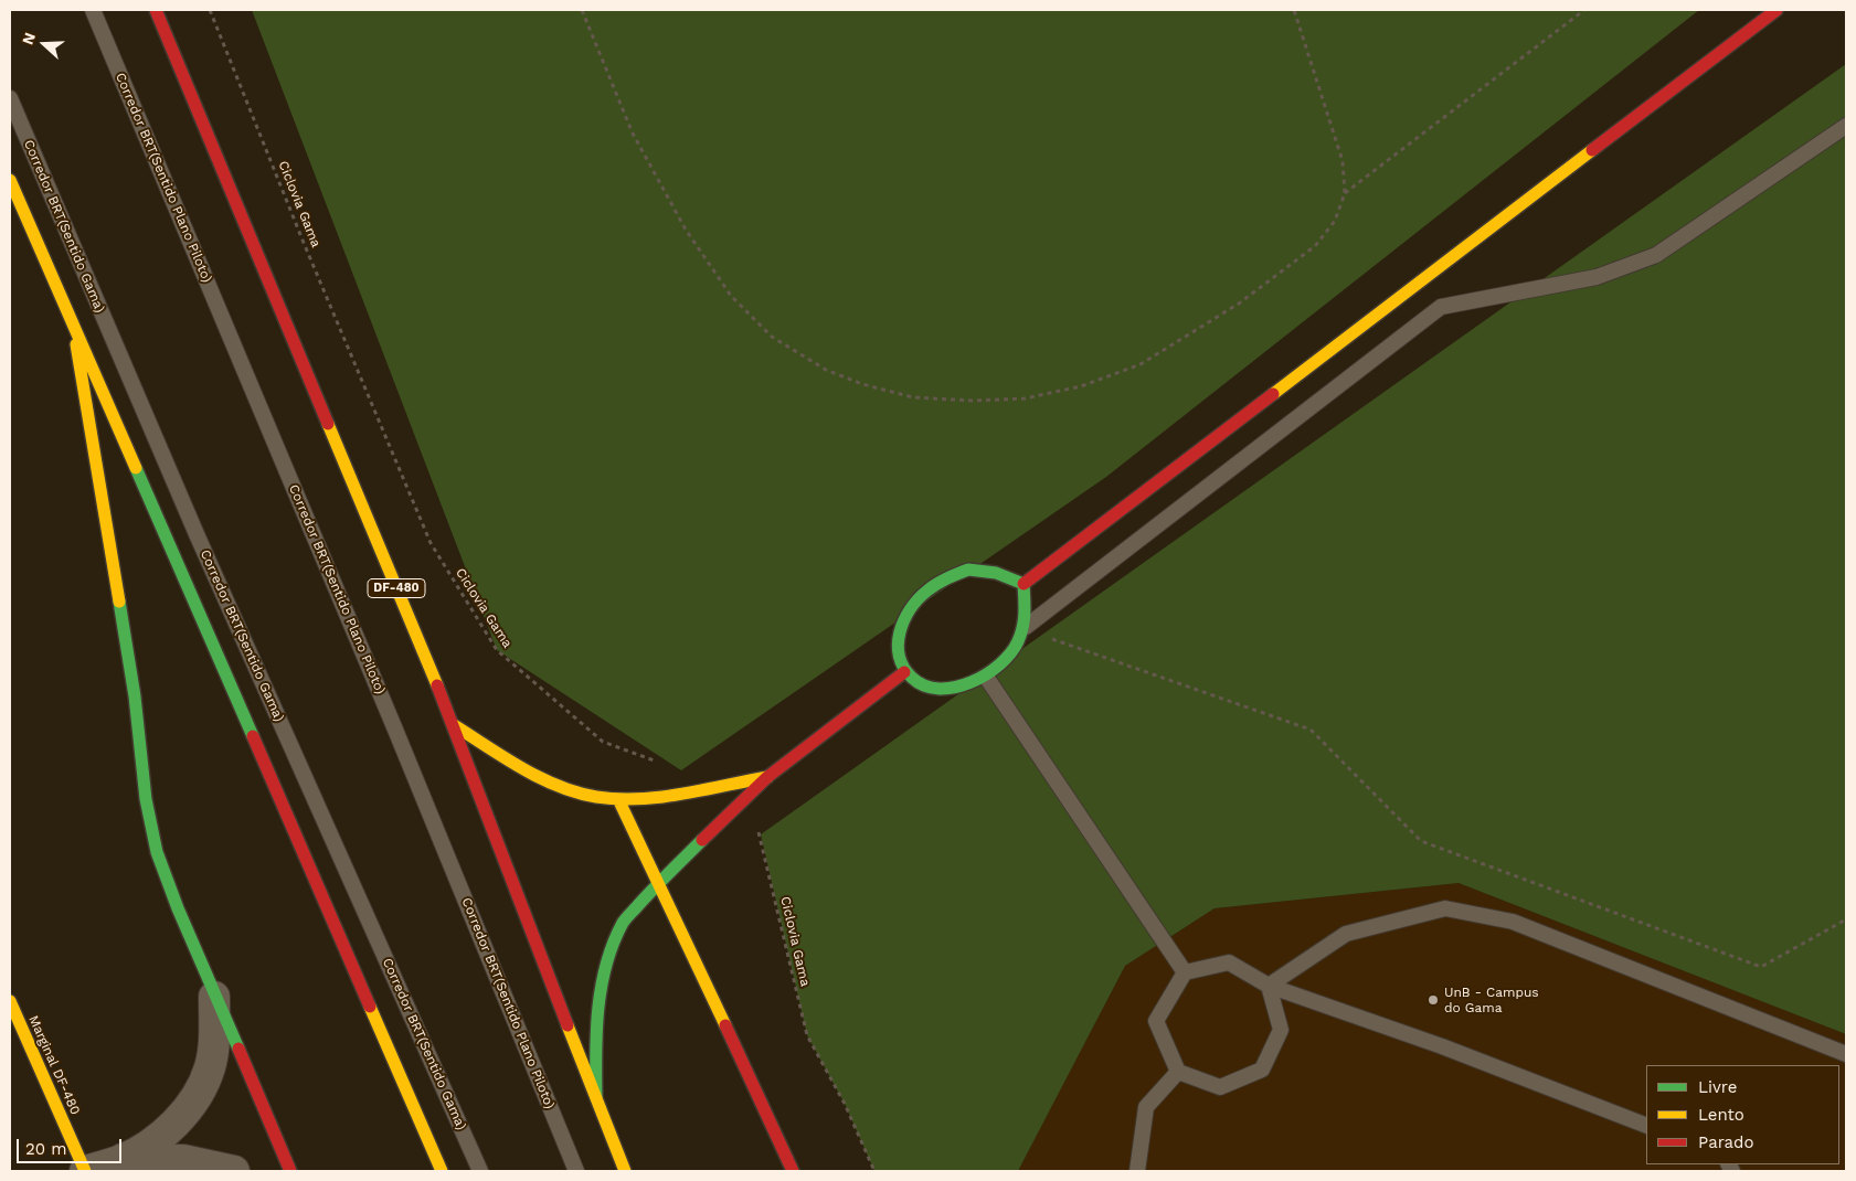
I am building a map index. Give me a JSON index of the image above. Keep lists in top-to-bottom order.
{
  "streets": {
    "street": ["DF-480", "Marginal DF-480"],
    "lane": ["Corredor BRT(Sentido Plano Piloto)", "Corredor BRT(Sentido Gama)"],
    "path": ["Ciclovia Gama"]
  },
  "places": ["UnB - Campus do Gama"],
  "legend": ["Livre", "Lento", "Parado"],
  "scale_bar": "20 m",
  "north": "left"
}
